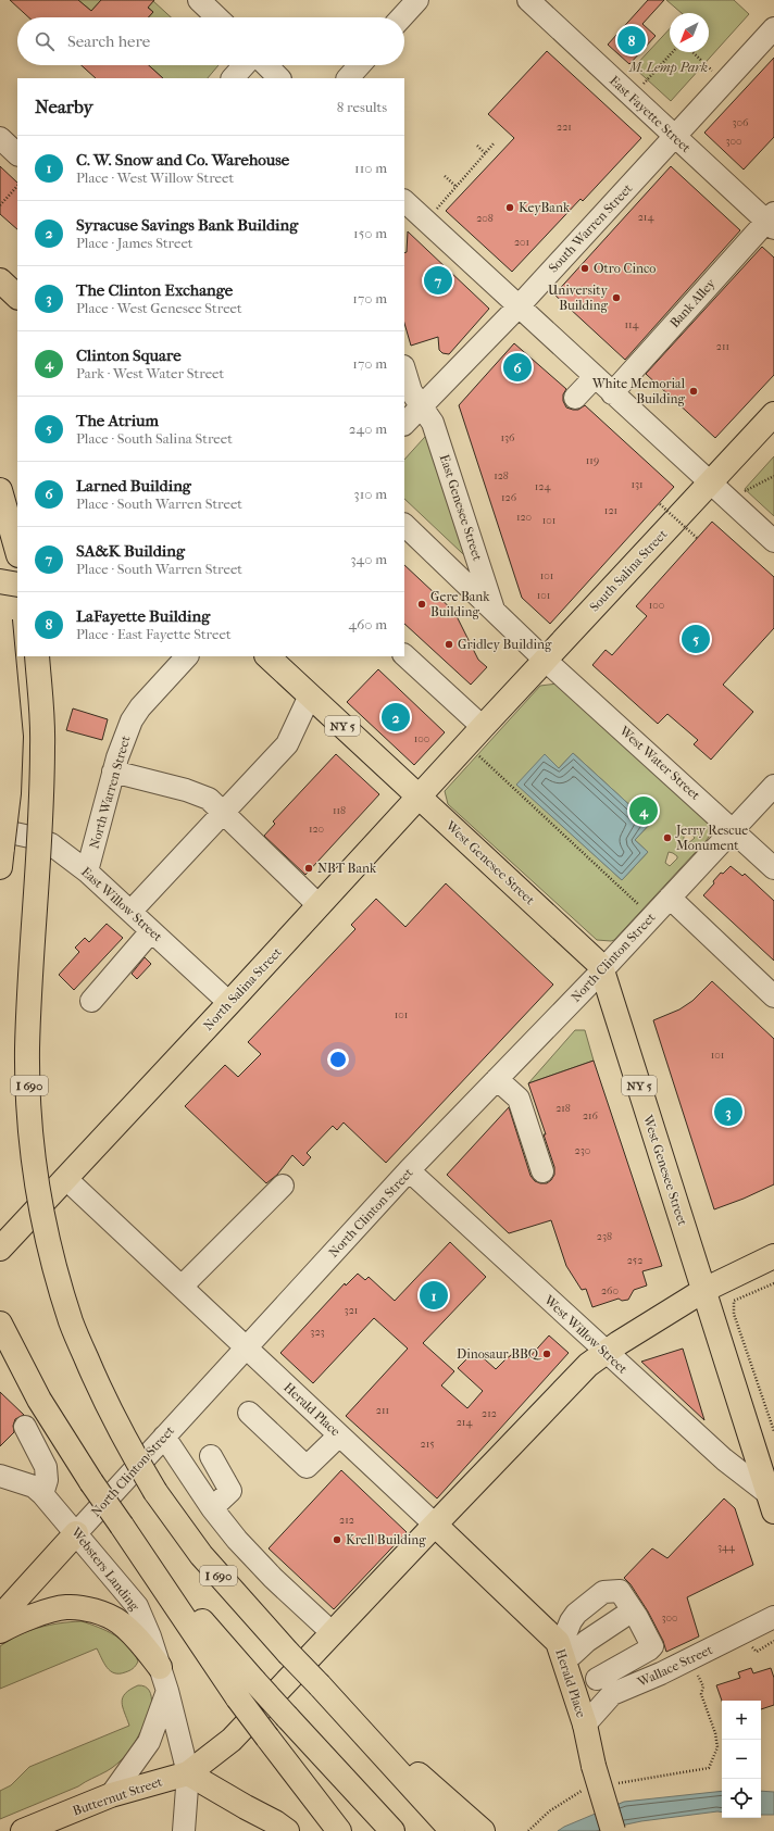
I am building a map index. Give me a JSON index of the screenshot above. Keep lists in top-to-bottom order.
{
  "streets": {
    "main road": [
      "South Salina Street",
      "NY 5",
      "West Genesee Street",
      "North Salina Street",
      "I 690",
      "Herald Place",
      "Butternut Street"
    ],
    "street": [
      "East Fayette Street",
      "South Warren Street",
      "Bank Alley",
      "East Genesee Street",
      "West Water Street",
      "North Warren Street",
      "East Willow Street",
      "North Clinton Street",
      "West Willow Street",
      "Websters Landing",
      "Wallace Street"
    ]
  },
  "crossings": [
    ["East Fayette Street", "South Warren Street"],
    ["East Fayette Street", "Bank Alley"],
    ["South Warren Street", "East Genesee Street"],
    ["East Genesee Street", "West Water Street"],
    ["South Salina Street", "West Water Street"],
    ["South Salina Street", "North Salina Street"],
    ["NY 5", "West Genesee Street"],
    ["NY 5", "North Salina Street"],
    ["West Water Street", "North Clinton Street"],
    ["North Warren Street", "East Willow Street"],
    ["West Genesee Street", "North Clinton Street"],
    ["West Genesee Street", "North Salina Street"],
    ["West Genesee Street", "West Willow Street"],
    ["East Willow Street", "North Salina Street"],
    ["North Clinton Street", "West Willow Street"],
    ["North Clinton Street", "Herald Place"],
    ["North Clinton Street", "Websters Landing"],
    ["North Salina Street", "Herald Place"],
    ["Herald Place", "Wallace Street"],
    ["Websters Landing", "Butternut Street"]
  ],
  "parks": ["M. Lemp Park"],
  "places": [
    "KeyBank",
    "Otro Cinco",
    "University Building",
    "White Memorial Building",
    "Gere Bank Building",
    "Gridley Building",
    "Jerry Rescue Monument",
    "NBT Bank",
    "Dinosaur BBQ",
    "Krell Building"
  ],
  "house_numbers": [
    "306",
    "221",
    "300",
    "214",
    "208",
    "201",
    "114",
    "211",
    "136",
    "119",
    "128",
    "131",
    "124",
    "126",
    "121",
    "120",
    "101",
    "101",
    "101",
    "100",
    "100",
    "118",
    "120",
    "101",
    "101",
    "218",
    "216",
    "230",
    "238",
    "252",
    "260",
    "321",
    "323",
    "211",
    "212",
    "214",
    "215",
    "212",
    "344",
    "300"
  ],
  "north": "bottom left",
  "page": {
    "search": "Search here",
    "pins": [
      "8",
      "7",
      "6",
      "5",
      "2",
      "4",
      "3",
      "1"
    ],
    "heading": ["Nearby", "8 results"],
    "list": [
      {
        "mark": "1",
        "name": "C. W. Snow and Co. Warehouse",
        "note": "Place · West Willow Street",
        "value": "110 m"
      },
      {
        "mark": "2",
        "name": "Syracuse Savings Bank Building",
        "note": "Place · James Street",
        "value": "150 m"
      },
      {
        "mark": "3",
        "name": "The Clinton Exchange",
        "note": "Place · West Genesee Street",
        "value": "170 m"
      },
      {
        "mark": "4",
        "name": "Clinton Square",
        "note": "Park · West Water Street",
        "value": "170 m"
      },
      {
        "mark": "5",
        "name": "The Atrium",
        "note": "Place · South Salina Street",
        "value": "240 m"
      },
      {
        "mark": "6",
        "name": "Larned Building",
        "note": "Place · South Warren Street",
        "value": "310 m"
      },
      {
        "mark": "7",
        "name": "SA&K Building",
        "note": "Place · South Warren Street",
        "value": "340 m"
      },
      {
        "mark": "8",
        "name": "LaFayette Building",
        "note": "Place · East Fayette Street",
        "value": "460 m"
      }
    ],
    "map_buttons": ["+", "−"]
  }
}
